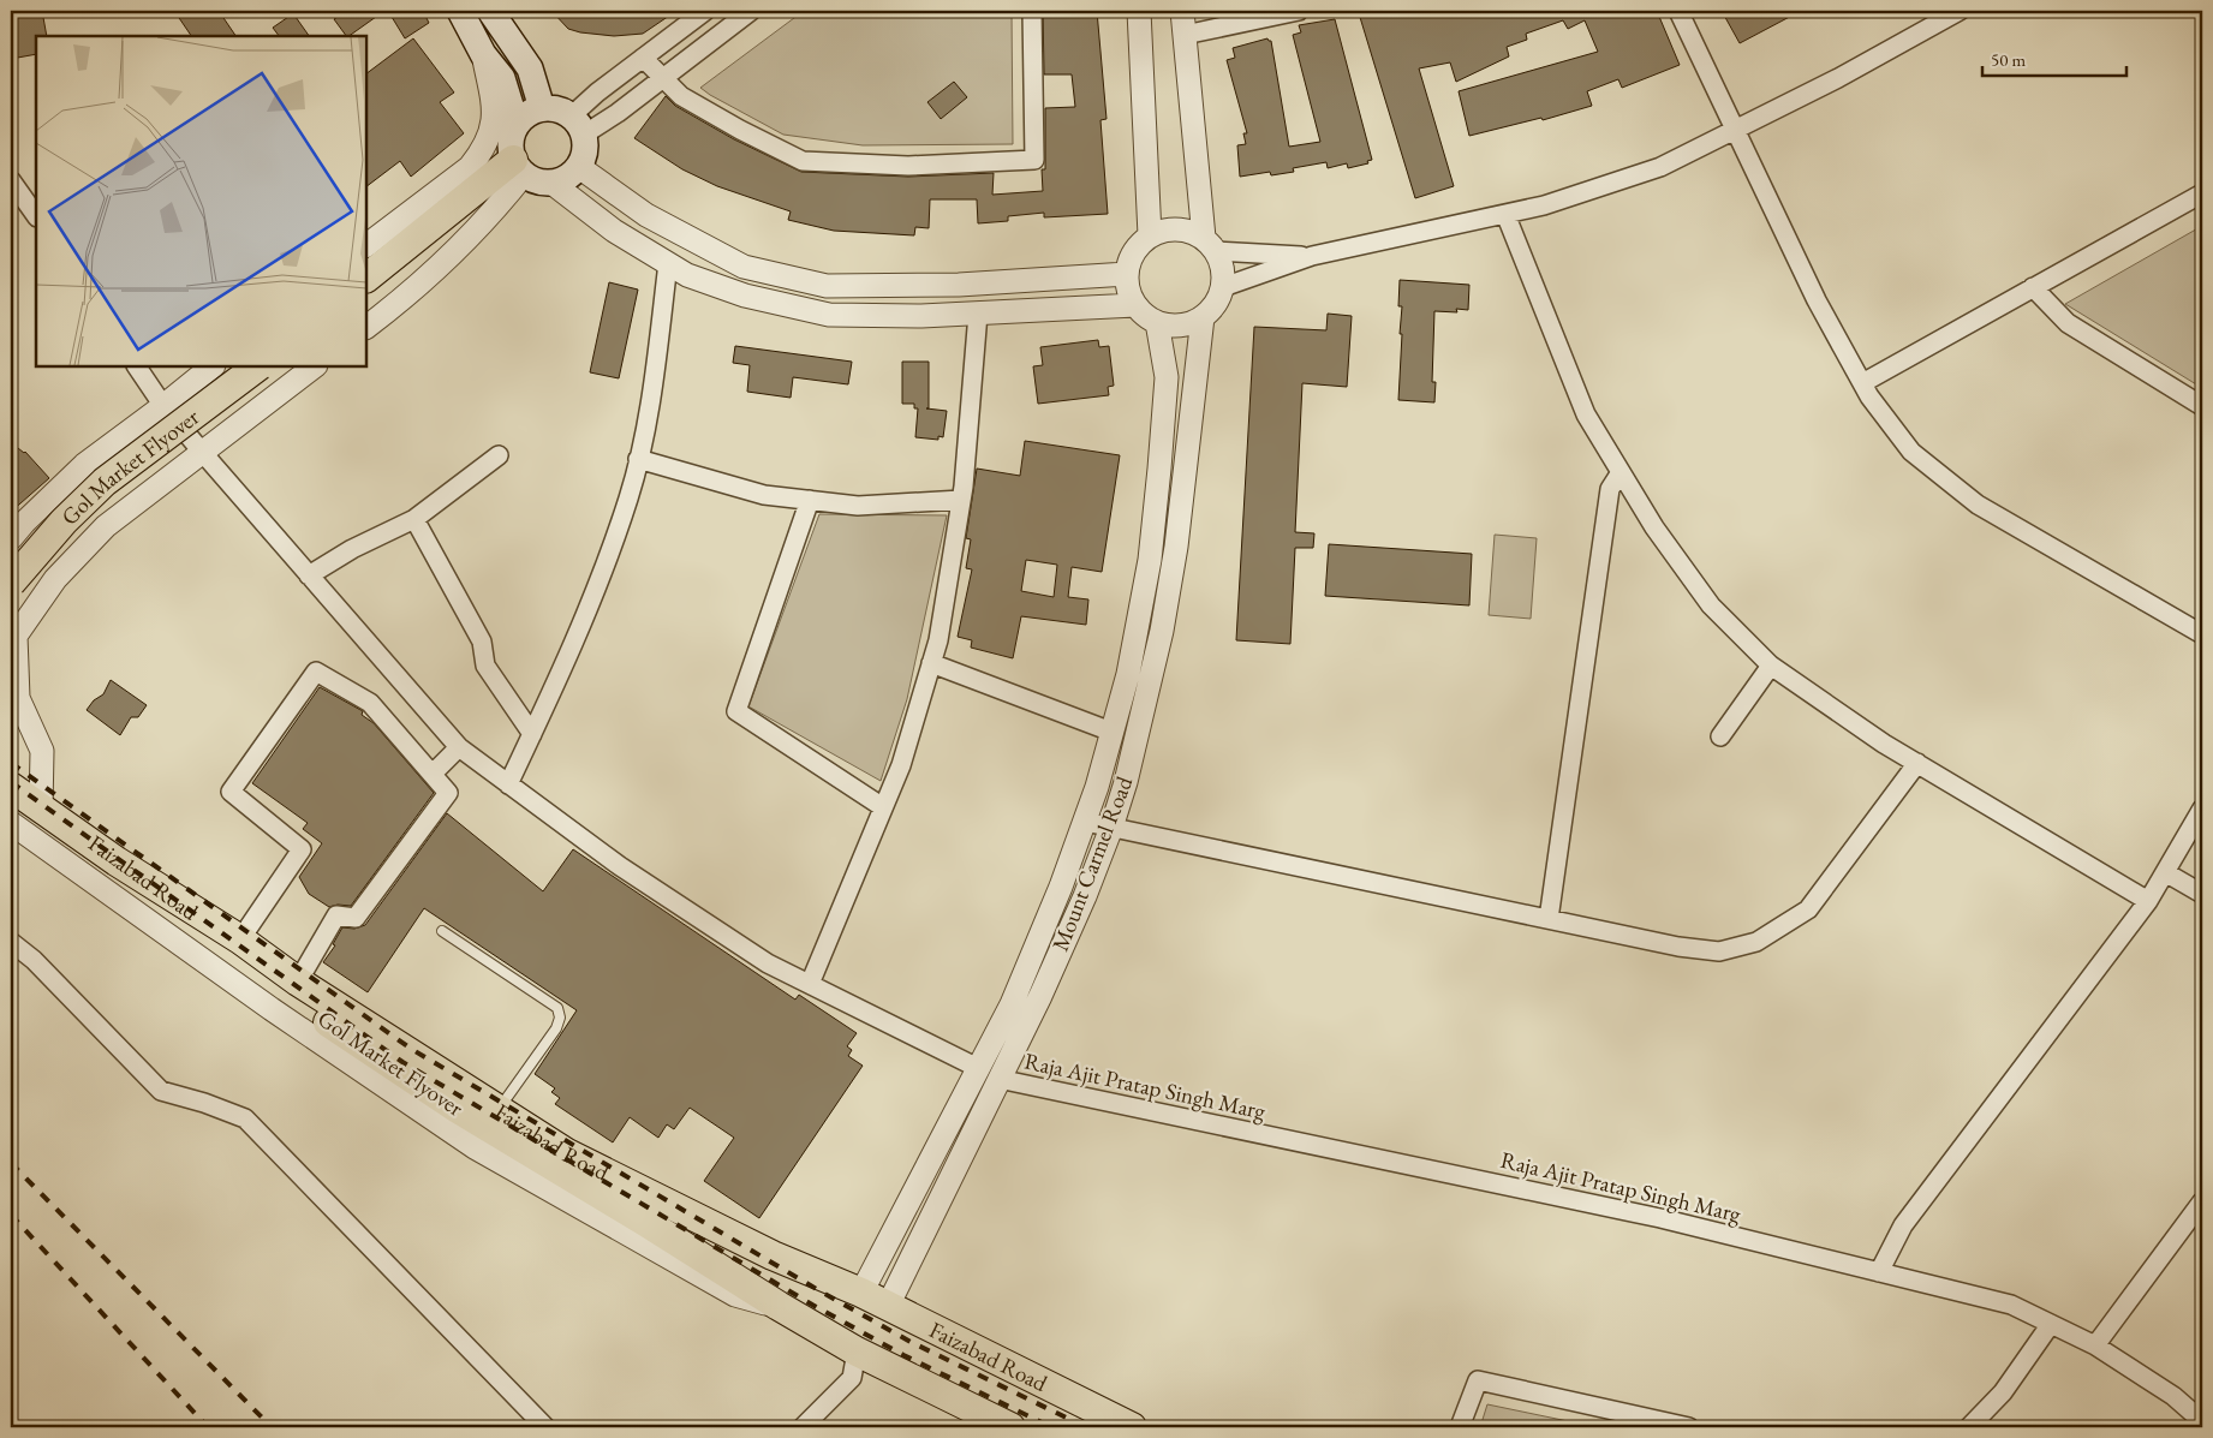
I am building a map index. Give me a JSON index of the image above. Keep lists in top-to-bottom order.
{
  "streets": {
    "main road": ["Gol Market Flyover", "Faizabad Road"],
    "street": ["Mount Carmel Road", "Raja Ajit Pratap Singh Marg"]
  },
  "crossings": [
    ["Gol Market Flyover", "Faizabad Road"],
    ["Mount Carmel Road", "Faizabad Road"],
    ["Mount Carmel Road", "Raja Ajit Pratap Singh Marg"]
  ],
  "scale_bar": "50 m"
}
